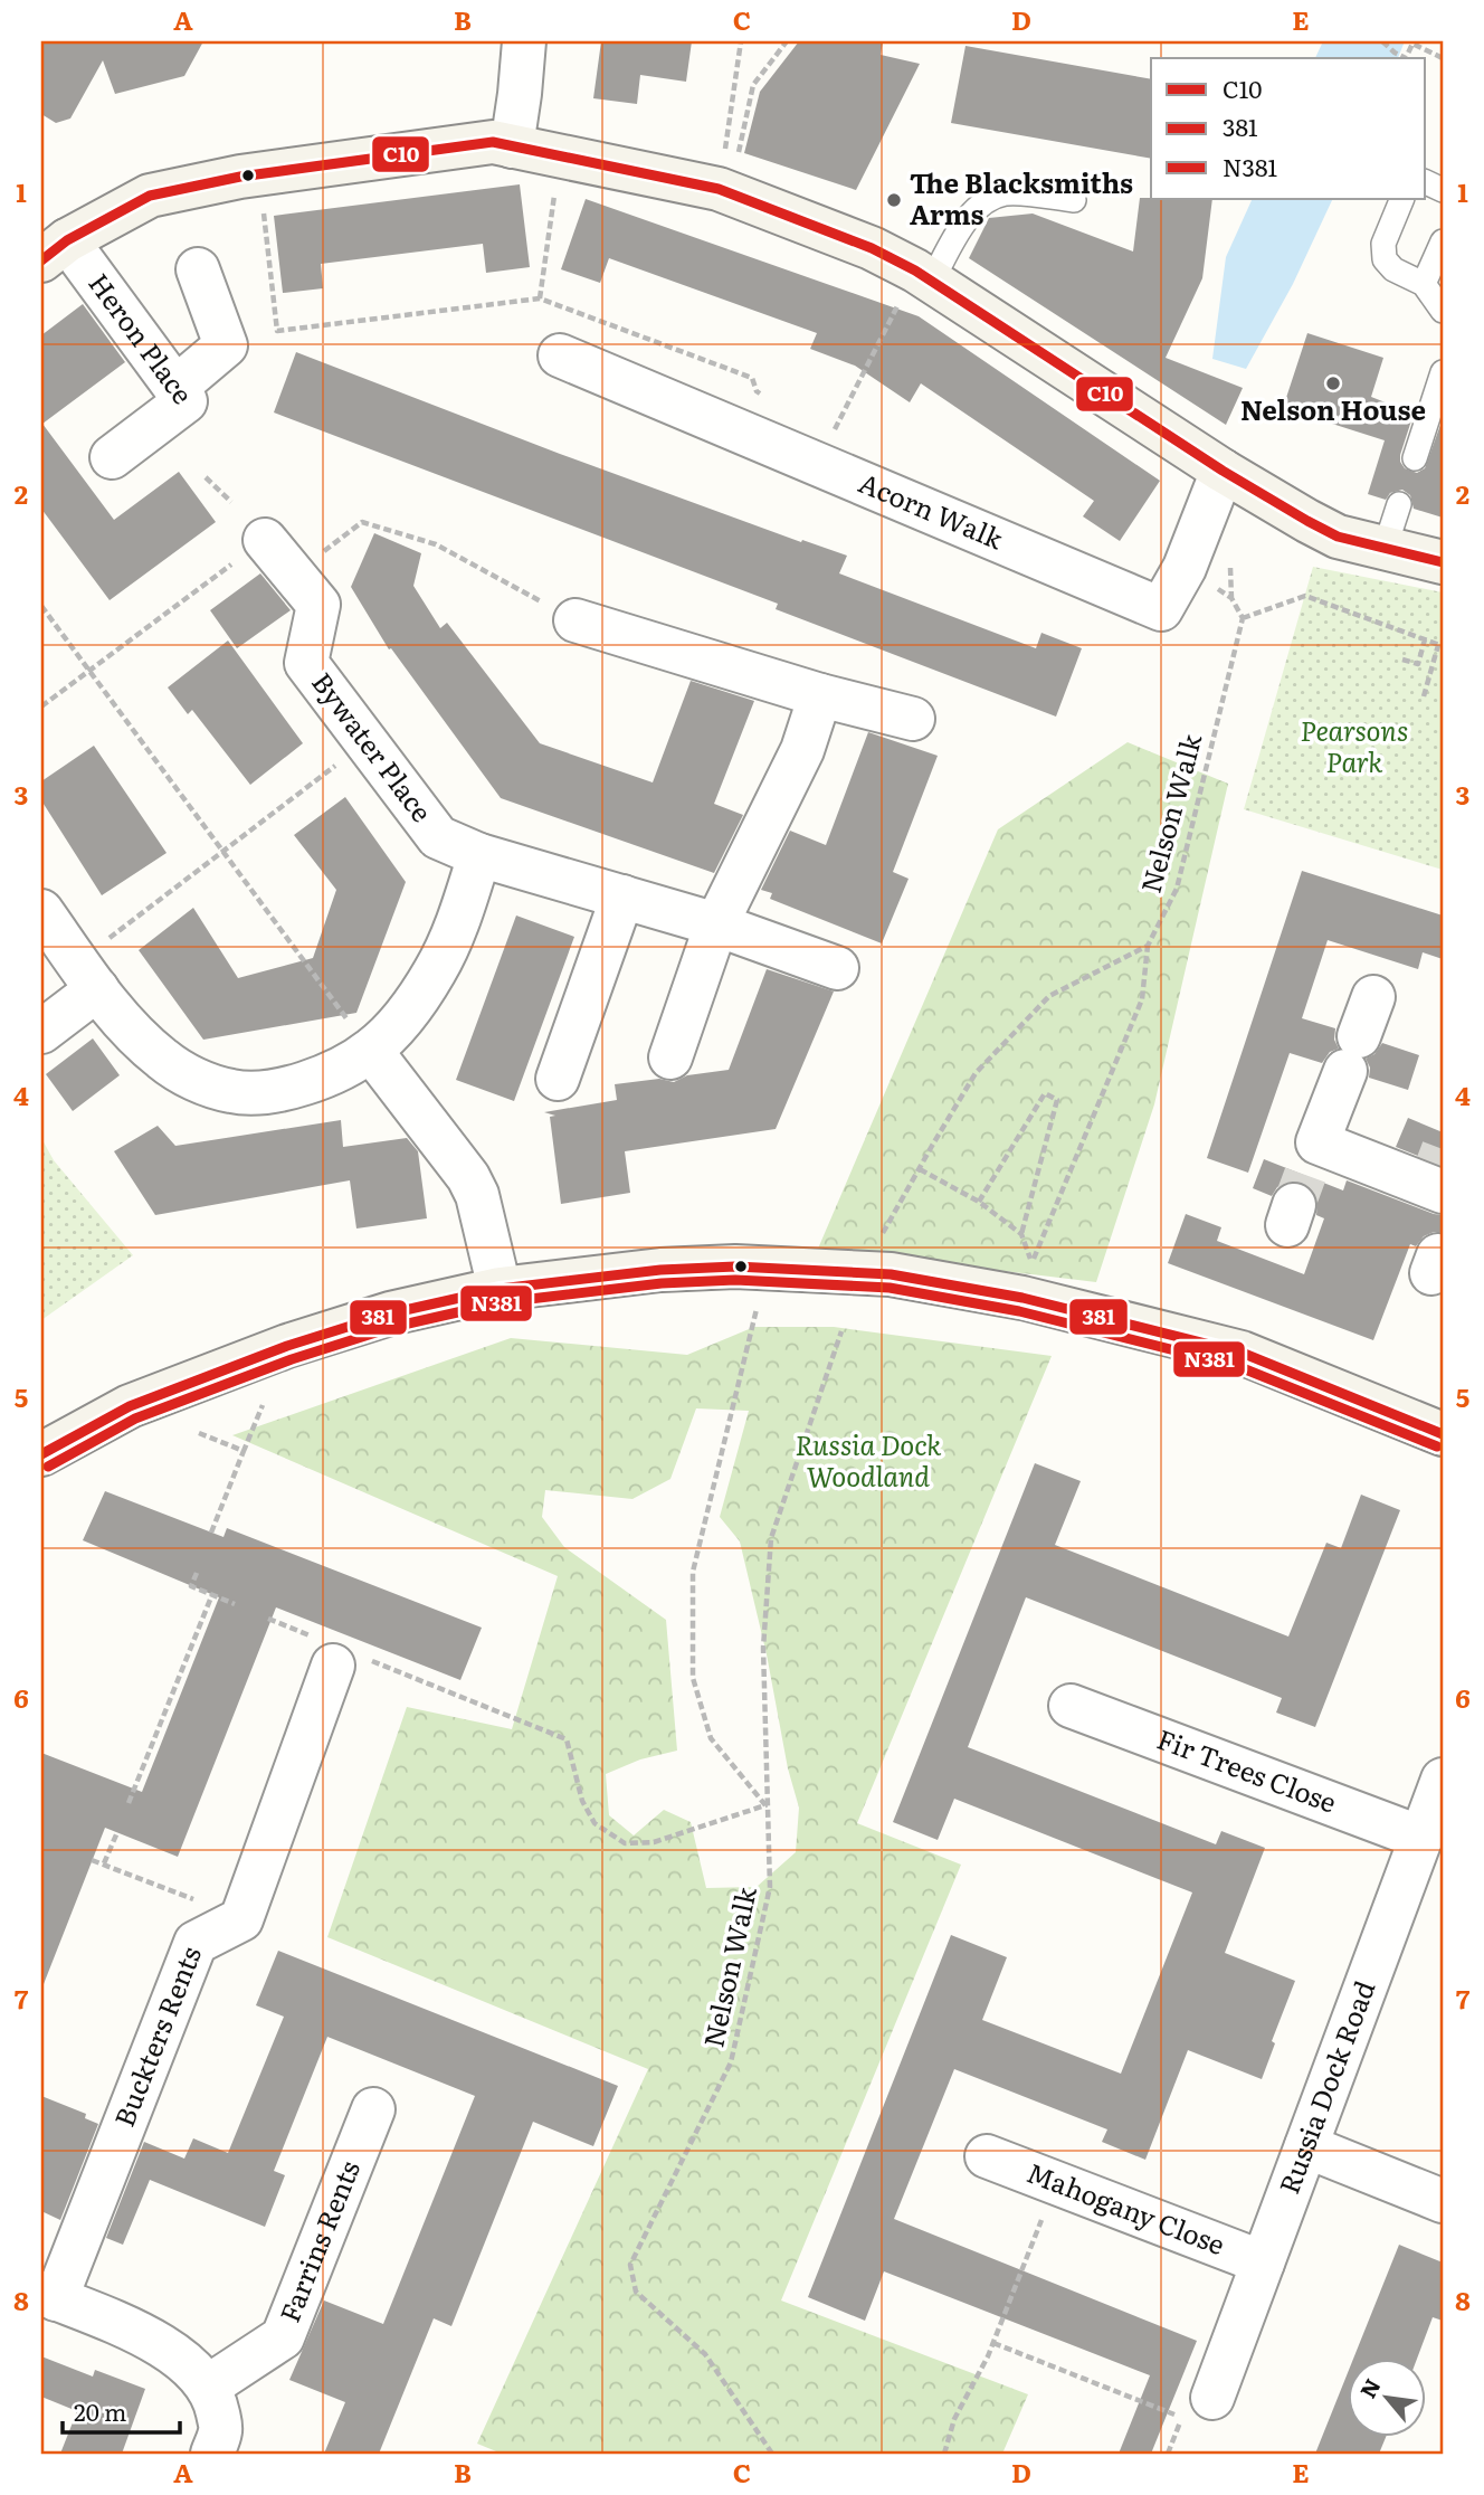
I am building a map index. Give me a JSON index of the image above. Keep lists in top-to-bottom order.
{
  "streets": {
    "street": [
      "Heron Place",
      "Acorn Walk",
      "Bywater Place",
      "Fir Trees Close",
      "Buckters Rents",
      "Russia Dock Road",
      "Mahogany Close",
      "Farrins Rents"
    ],
    "path": ["Nelson Walk"]
  },
  "crossings": [
    ["Fir Trees Close", "Russia Dock Road"],
    ["Russia Dock Road", "Mahogany Close"]
  ],
  "parks": ["Pearsons Park", "Russia Dock Woodland"],
  "places": ["The Blacksmiths Arms", "Nelson House"],
  "lines": ["transit line C10", "transit line 381", "transit line N381"],
  "legend": ["C10", "381", "N381"],
  "scale_bar": "20 m",
  "north": "top left",
  "grid": {
    "columns": [
      "A",
      "B",
      "C",
      "D",
      "E"
    ],
    "rows": [
      "1",
      "2",
      "3",
      "4",
      "5",
      "6",
      "7",
      "8"
    ]
  }
}
